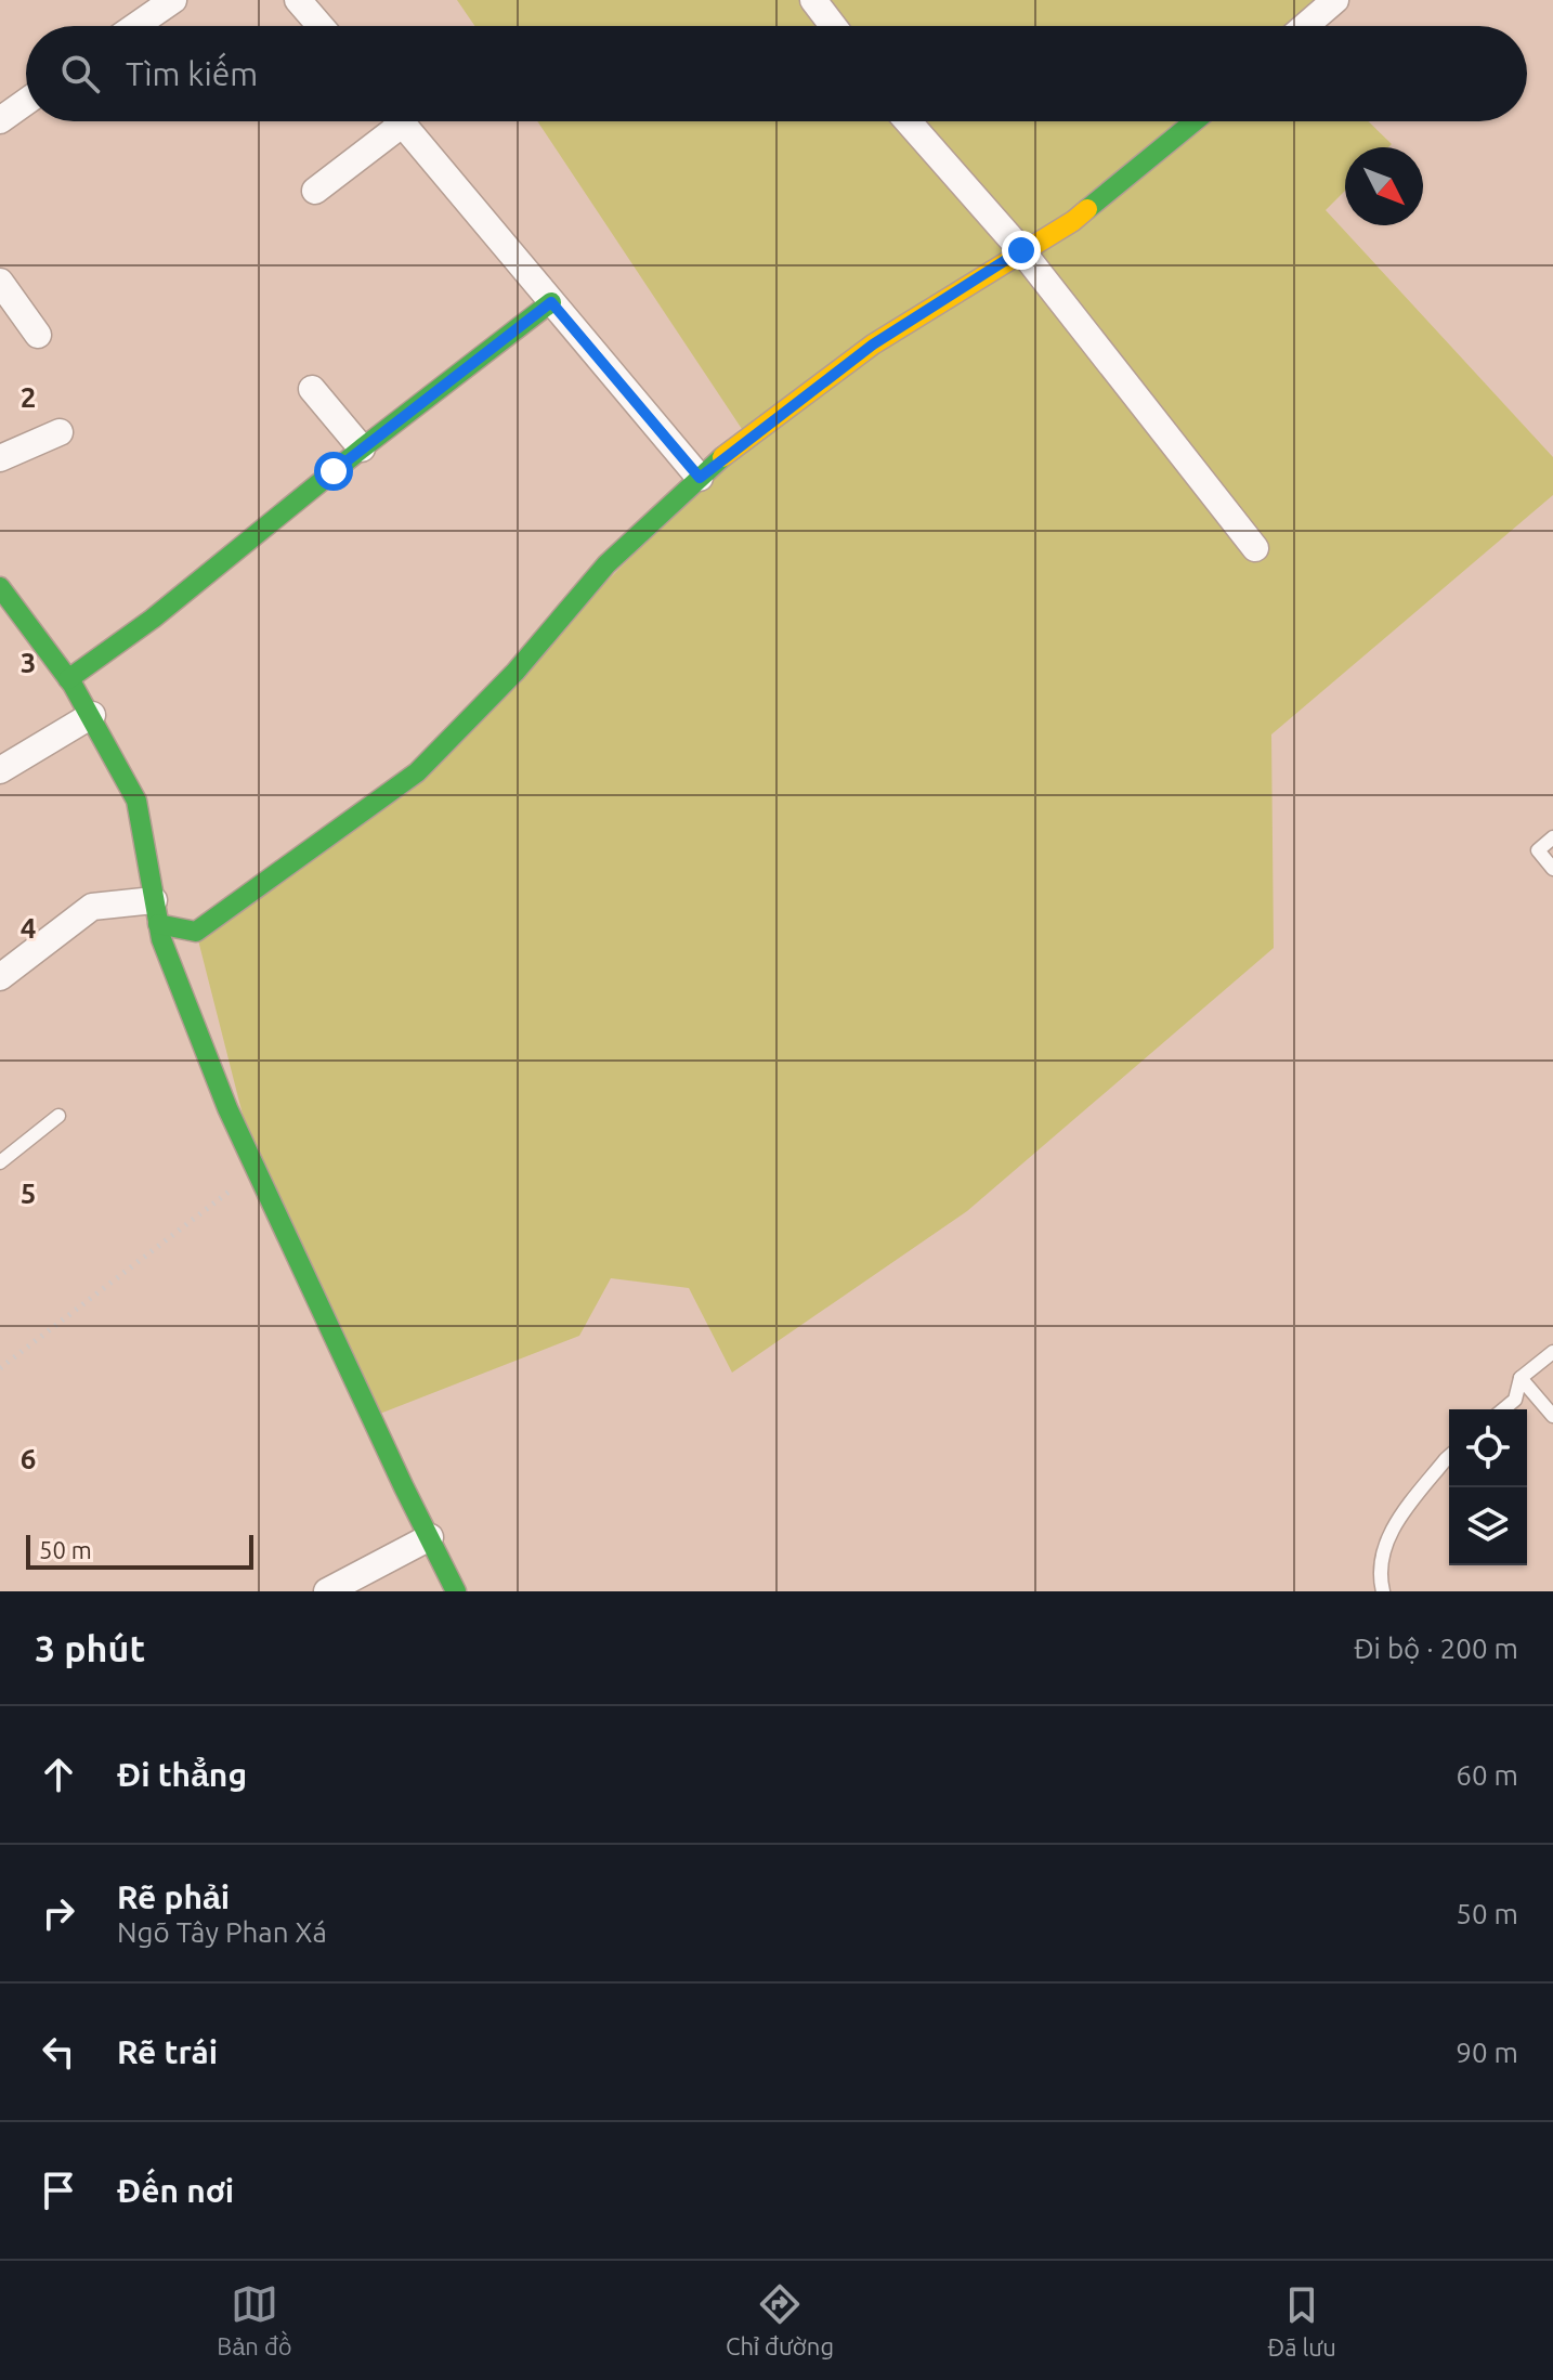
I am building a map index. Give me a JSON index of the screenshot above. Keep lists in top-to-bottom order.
{
  "scale_bar": "50 m",
  "north": "bottom right",
  "page": {
    "search": "Tìm kiếm",
    "scale": "50 m",
    "heading": ["3 phút", "Đi bộ · 200 m"],
    "list": [
      ["Đi thẳng", "60 m"],
      ["Rẽ phải", "Ngõ Tây Phan Xá", "50 m"],
      ["Rẽ trái", "90 m"],
      "Đến nơi"
    ],
    "nav": ["Bản đồ", "Chỉ đường", "Đã lưu"]
  },
  "grid": {
    "rows": [
      "2",
      "3",
      "4",
      "5",
      "6"
    ]
  }
}
